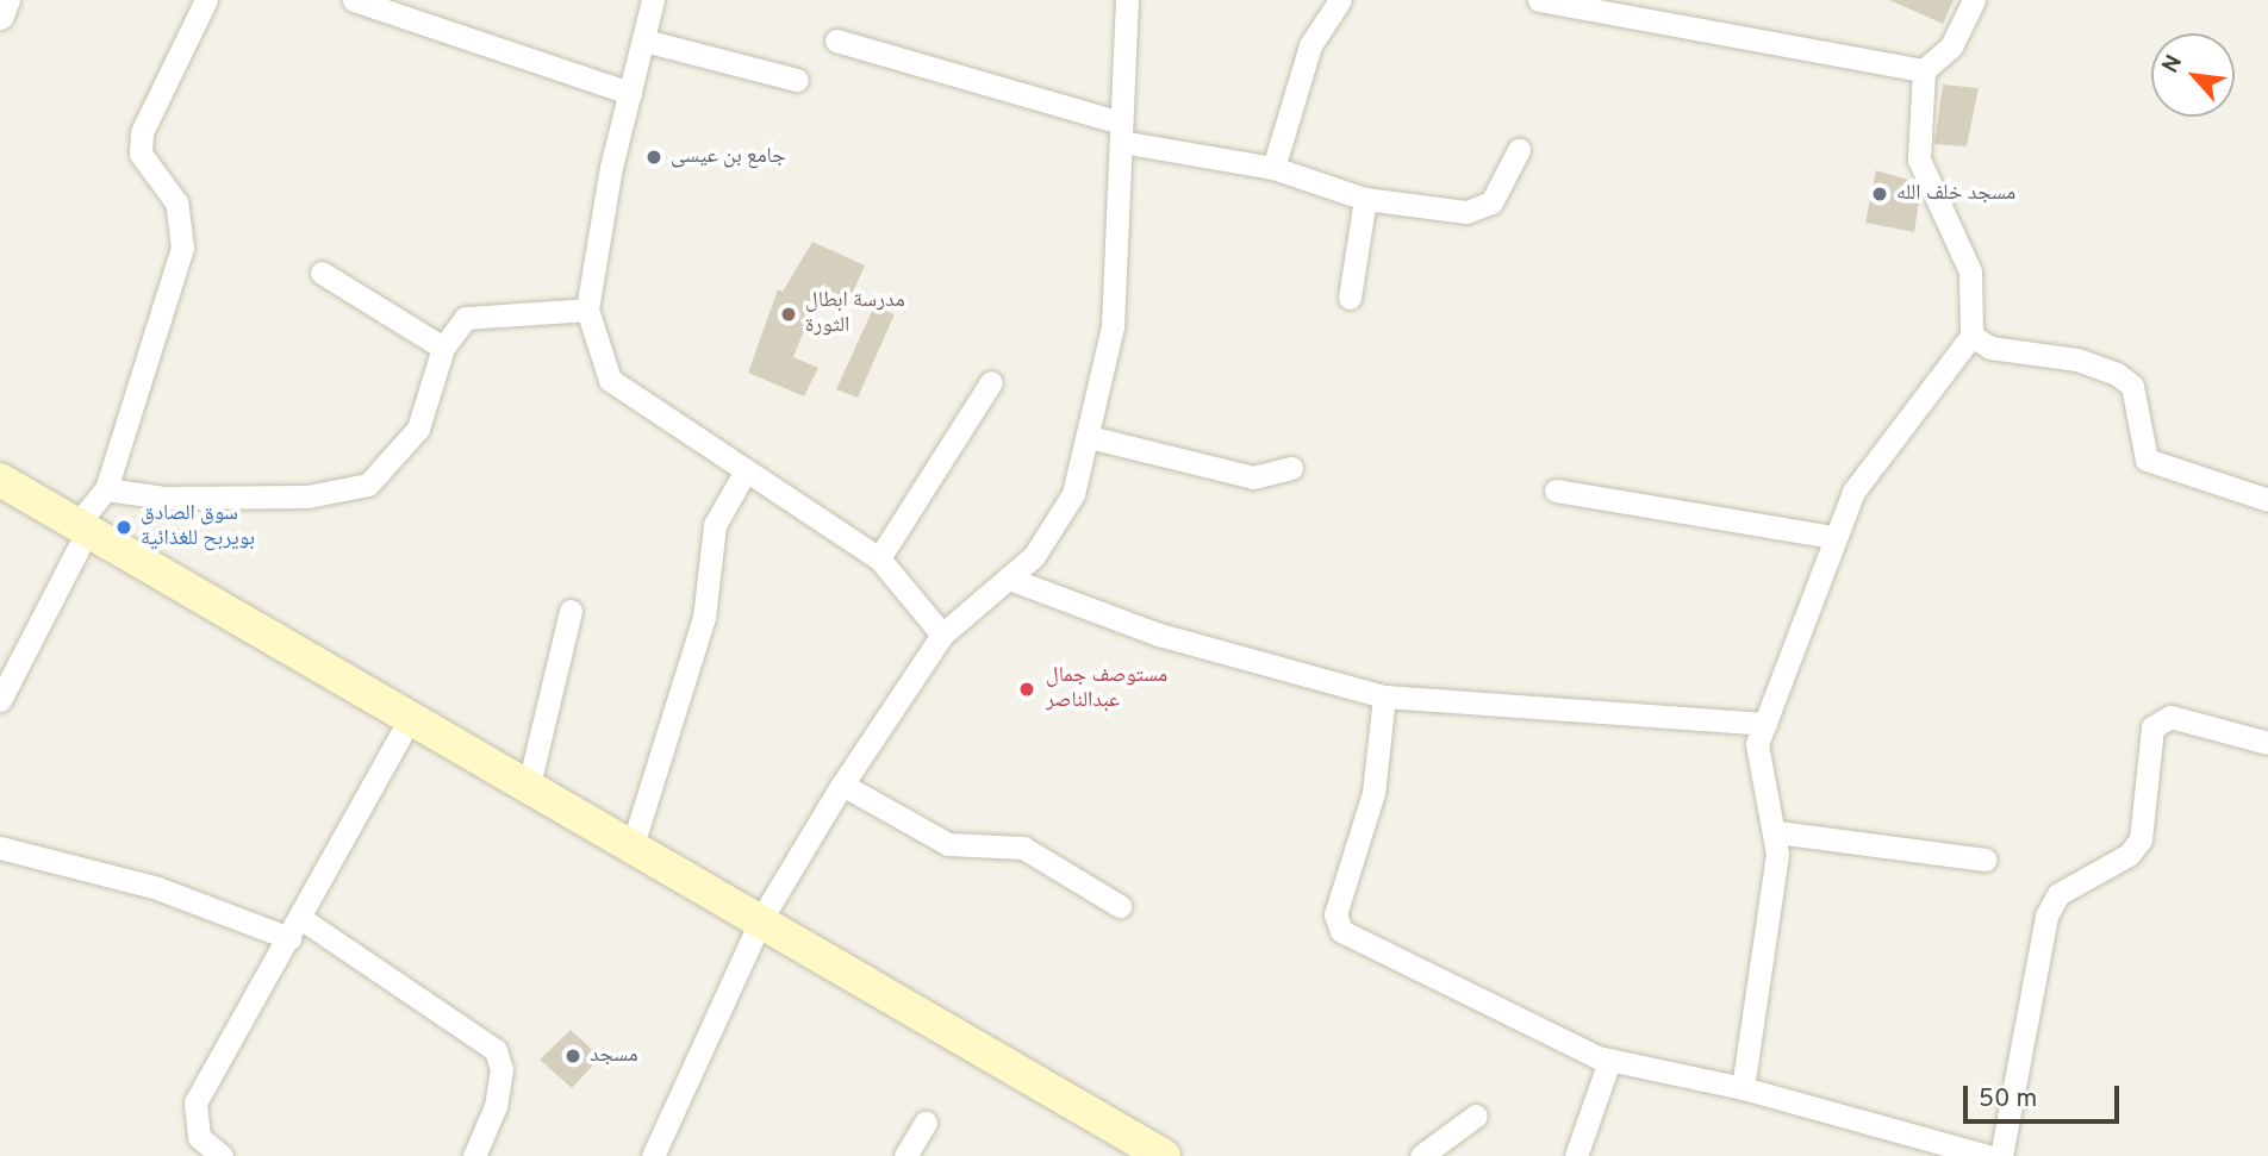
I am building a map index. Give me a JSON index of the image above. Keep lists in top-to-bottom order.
{
  "places": [
    "جامع بن عيسى",
    "مسجد خلف الله",
    "مدرسة ابطال الثورة",
    "سوق الصادق بويربح للغذائية",
    "مستوصف جمال عبدالناصر",
    "مسجد"
  ],
  "scale_bar": "50 m",
  "north": "top left"
}
